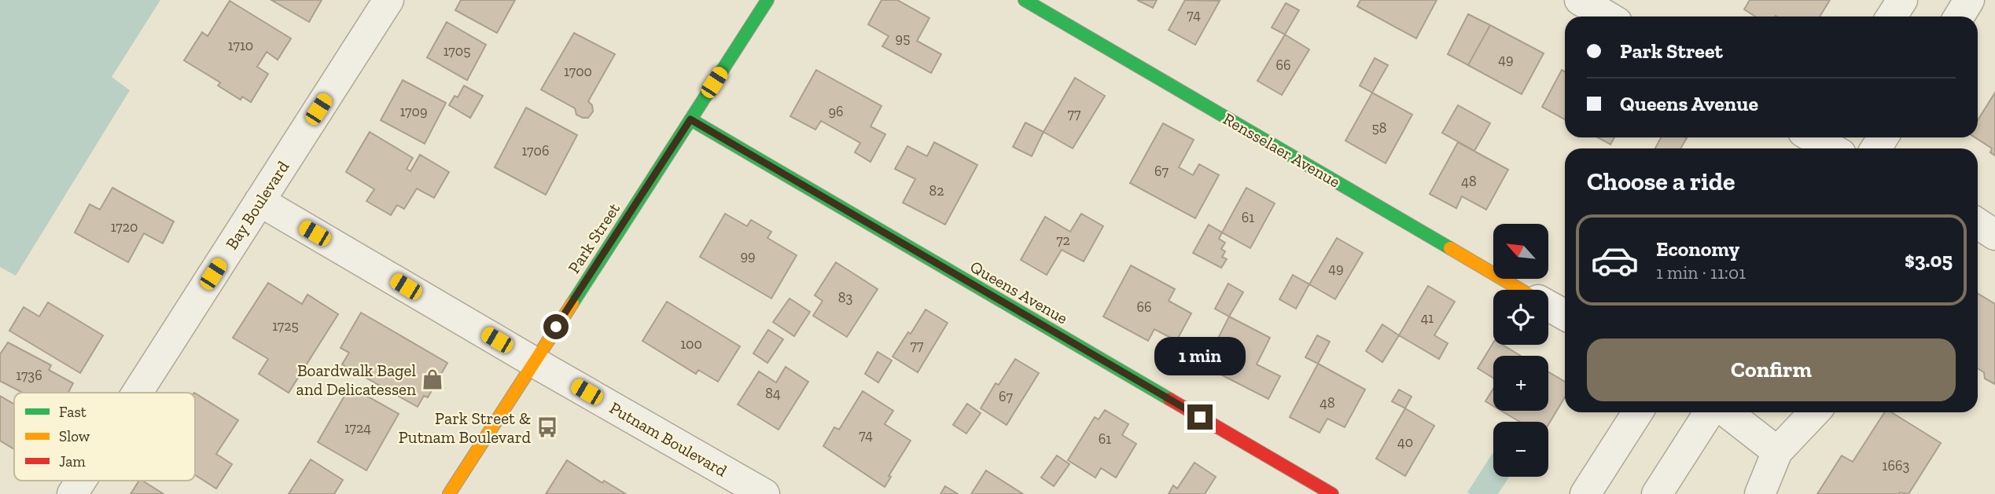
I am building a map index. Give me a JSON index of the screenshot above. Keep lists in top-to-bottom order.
{
  "streets": {
    "main road": ["Rensselaer Avenue", "Park Street", "Queens Avenue"],
    "street": ["Bay Boulevard", "Putnam Boulevard"]
  },
  "crossings": [
    ["Bay Boulevard", "Putnam Boulevard"],
    ["Park Street", "Queens Avenue"],
    ["Park Street", "Putnam Boulevard"]
  ],
  "places": {
    "shop": ["Boardwalk Bagel and Delicatessen"],
    "bus stop": ["Park Street & Putnam Boulevard"]
  },
  "house_numbers": [
    "74",
    "95",
    "1710",
    "1705",
    "49",
    "66",
    "1700",
    "1709",
    "96",
    "77",
    "58",
    "1706",
    "67",
    "48",
    "82",
    "61",
    "1720",
    "72",
    "99",
    "49",
    "83",
    "66",
    "41",
    "1725",
    "100",
    "77",
    "1736",
    "84",
    "67",
    "48",
    "1724",
    "74",
    "61",
    "40",
    "1663"
  ],
  "legend": ["Fast", "Slow", "Jam"],
  "north": "top left",
  "page": {
    "banner": ["Park Street", "Queens Avenue"],
    "heading": "Choose a ride",
    "list": [
      {
        "name": "Economy",
        "note": "1 min · 11:01",
        "value": "$3.05"
      }
    ],
    "map_buttons": ["+", "−"],
    "buttons": "Confirm",
    "bubble": "1 min"
  }
}
